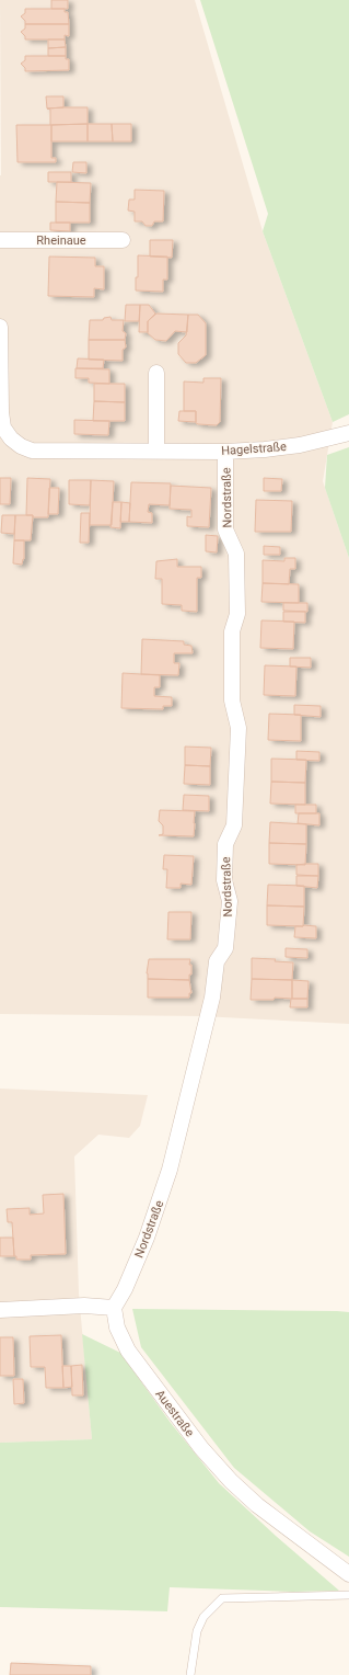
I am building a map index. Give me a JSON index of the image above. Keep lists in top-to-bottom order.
{
  "streets": {
    "street": [
      "Rheinaue",
      "Hagelstraße",
      "Nordstraße",
      "Auestraße"
    ]
  },
  "crossings": [
    ["Hagelstraße", "Nordstraße"],
    ["Nordstraße", "Auestraße"]
  ]
}
